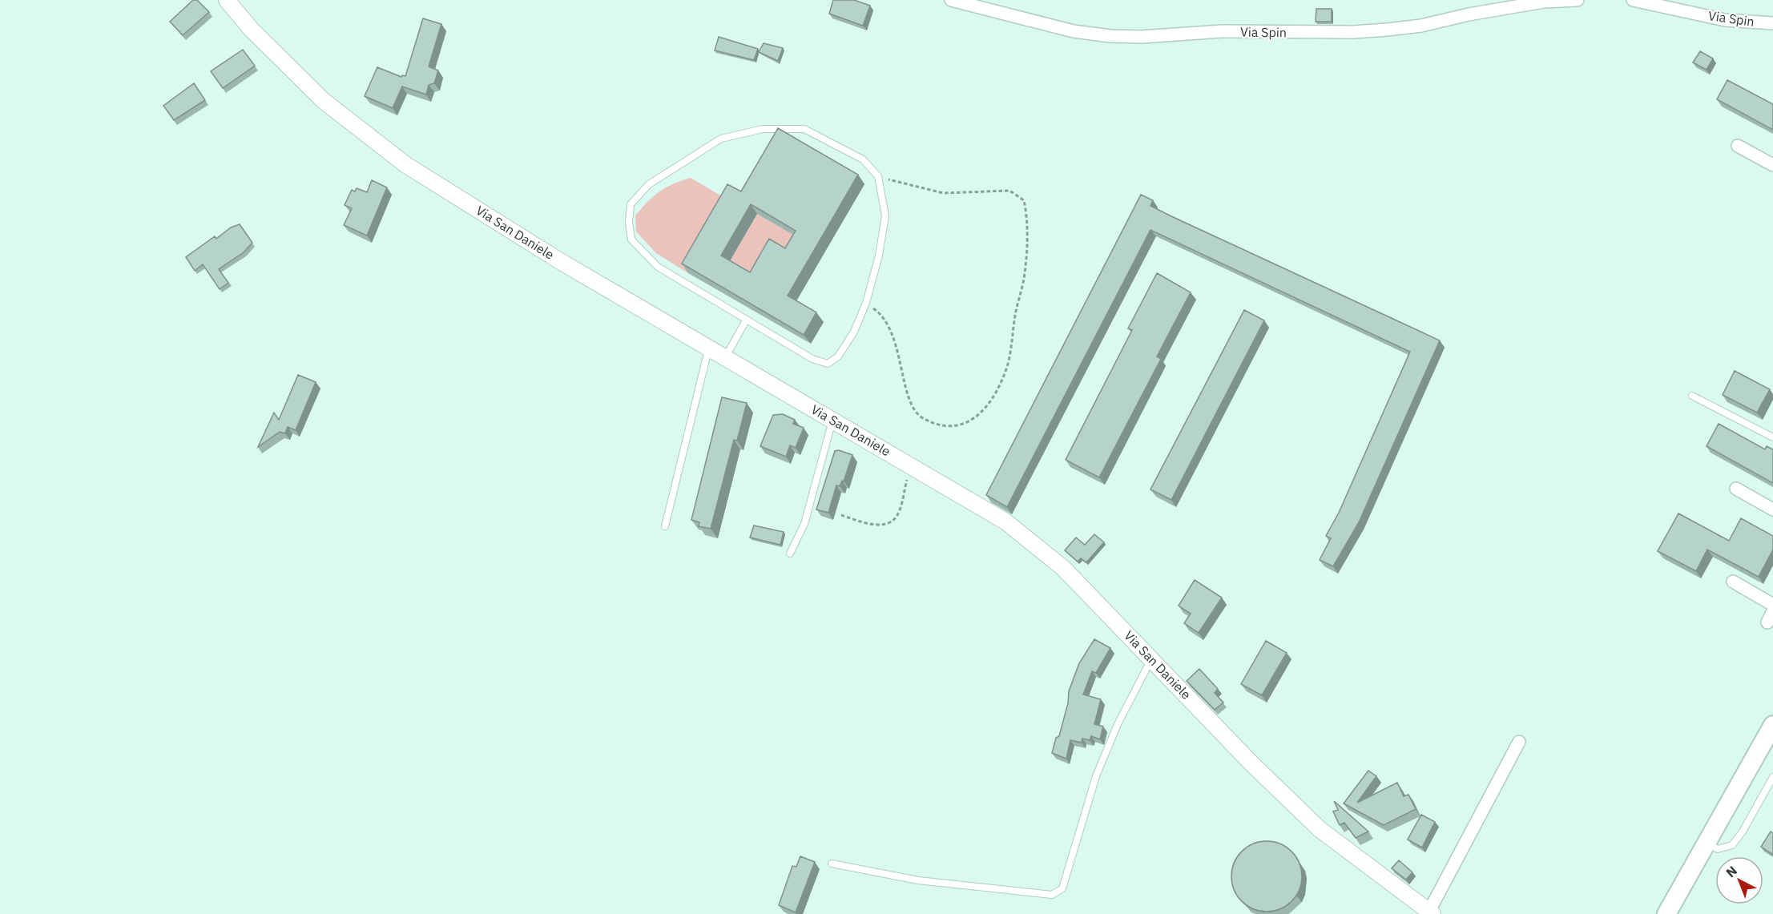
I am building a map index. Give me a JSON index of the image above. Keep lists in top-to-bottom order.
{
  "streets": {
    "street": ["Via Spin", "Via San Daniele"]
  },
  "north": "top left"
}
